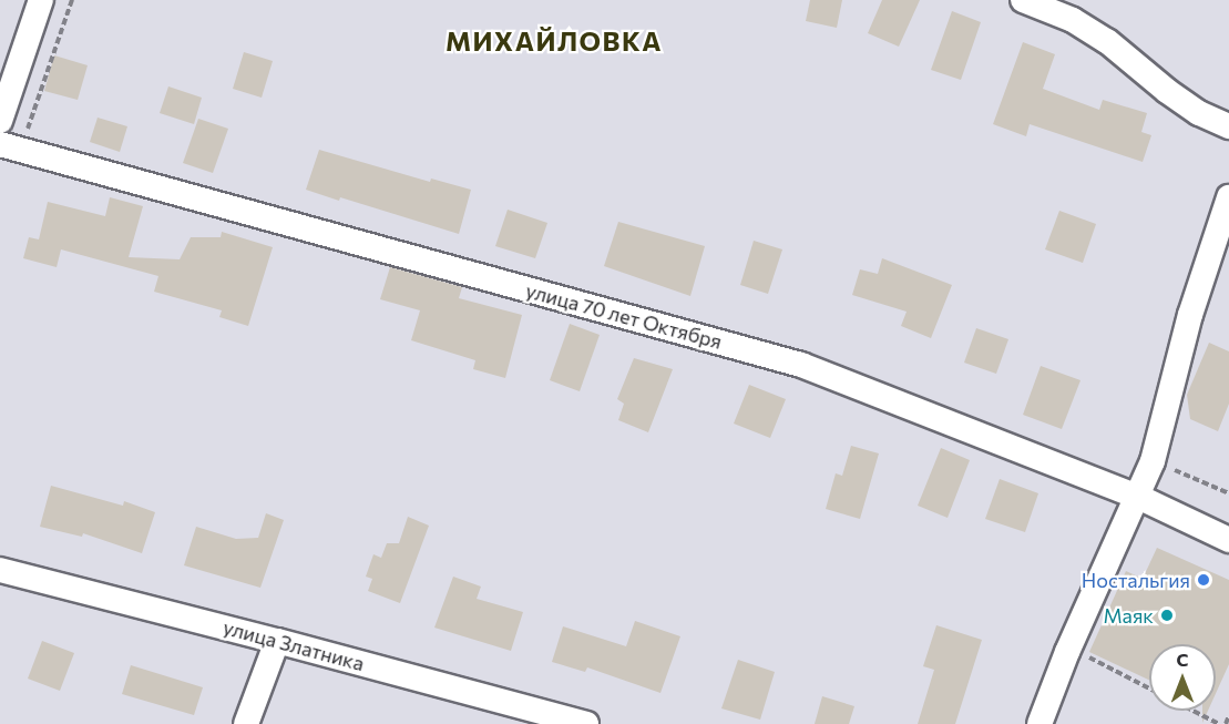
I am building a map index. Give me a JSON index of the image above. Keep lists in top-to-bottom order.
{
  "streets": {
    "street": ["улица 70 лет Октября", "улица Златника"]
  },
  "districts": ["МИХАЙЛОВКА"],
  "places": ["Ностальгия", "Маяк"],
  "north": "top"
}
